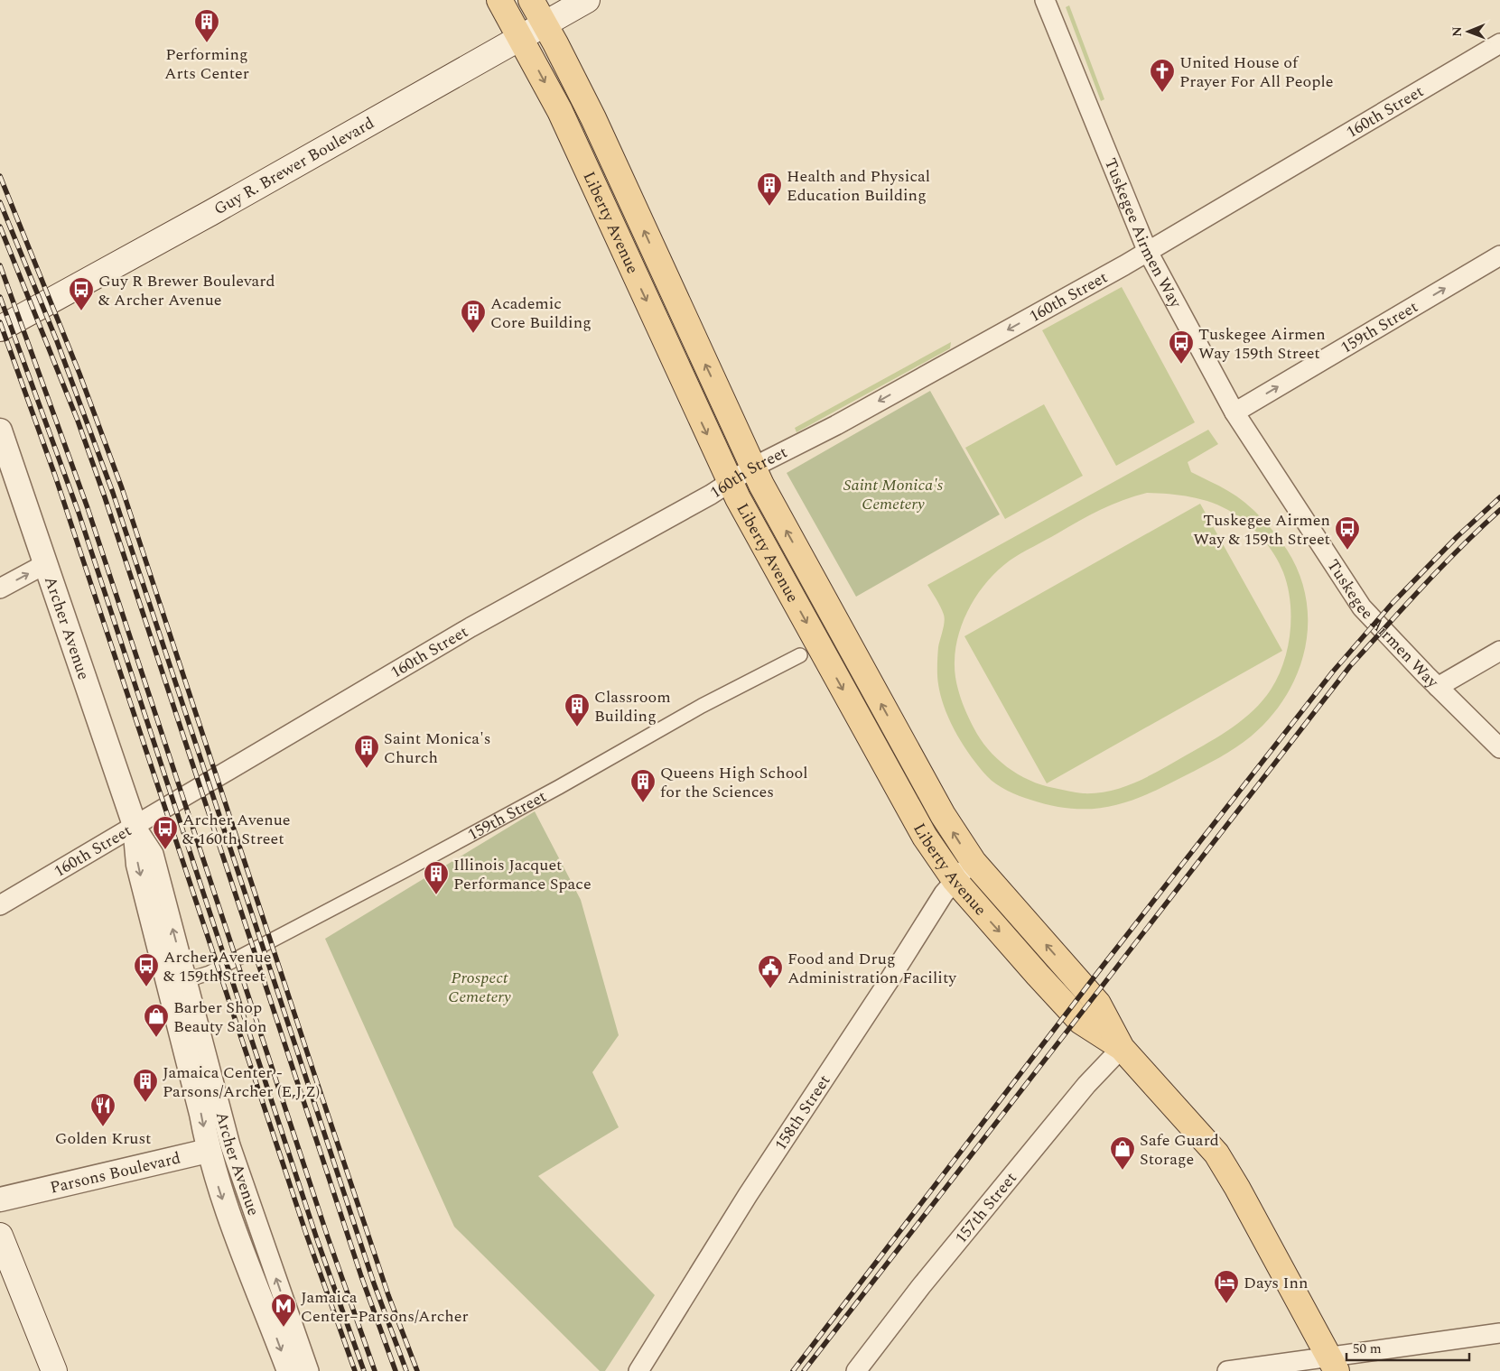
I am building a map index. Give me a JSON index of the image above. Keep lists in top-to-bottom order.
{
  "streets": {
    "main road": ["Guy R. Brewer Boulevard", "Liberty Avenue"],
    "street": [
      "160th Street",
      "Tuskegee Airmen Way",
      "159th Street",
      "Archer Avenue",
      "158th Street",
      "Parsons Boulevard",
      "157th Street"
    ]
  },
  "crossings": [
    ["160th Street", "Liberty Avenue"],
    ["160th Street", "Tuskegee Airmen Way"],
    ["160th Street", "Archer Avenue"],
    ["Guy R. Brewer Boulevard", "Liberty Avenue"],
    ["Liberty Avenue", "158th Street"],
    ["Liberty Avenue", "157th Street"],
    ["Tuskegee Airmen Way", "159th Street"],
    ["159th Street", "Archer Avenue"],
    ["Archer Avenue", "Parsons Boulevard"]
  ],
  "parks": ["Saint Monica's Cemetery", "Prospect Cemetery"],
  "places": {
    "building": [
      "Performing Arts Center",
      "Health and Physical Education Building",
      "Academic Core Building",
      "Classroom Building",
      "Saint Monica's Church",
      "Queens High School for the Sciences",
      "Illinois Jacquet Performance Space",
      "Jamaica Center - Parsons/Archer (E,J,Z)"
    ],
    "church": ["United House of Prayer For All People"],
    "bus stop": [
      "Guy R Brewer Boulevard & Archer Avenue",
      "Tuskegee Airmen Way 159th Street",
      "Tuskegee Airmen Way & 159th Street",
      "Archer Avenue & 160th Street",
      "Archer Avenue & 159th Street"
    ],
    "public building": ["Food and Drug Administration Facility"],
    "shop": ["Barber Shop Beauty Salon", "Safe Guard Storage"],
    "restaurant": ["Golden Krust"],
    "hotel": ["Days Inn"],
    "metro station": ["Jamaica Center–Parsons/Archer"]
  },
  "scale_bar": "50 m",
  "north": "left"
}
